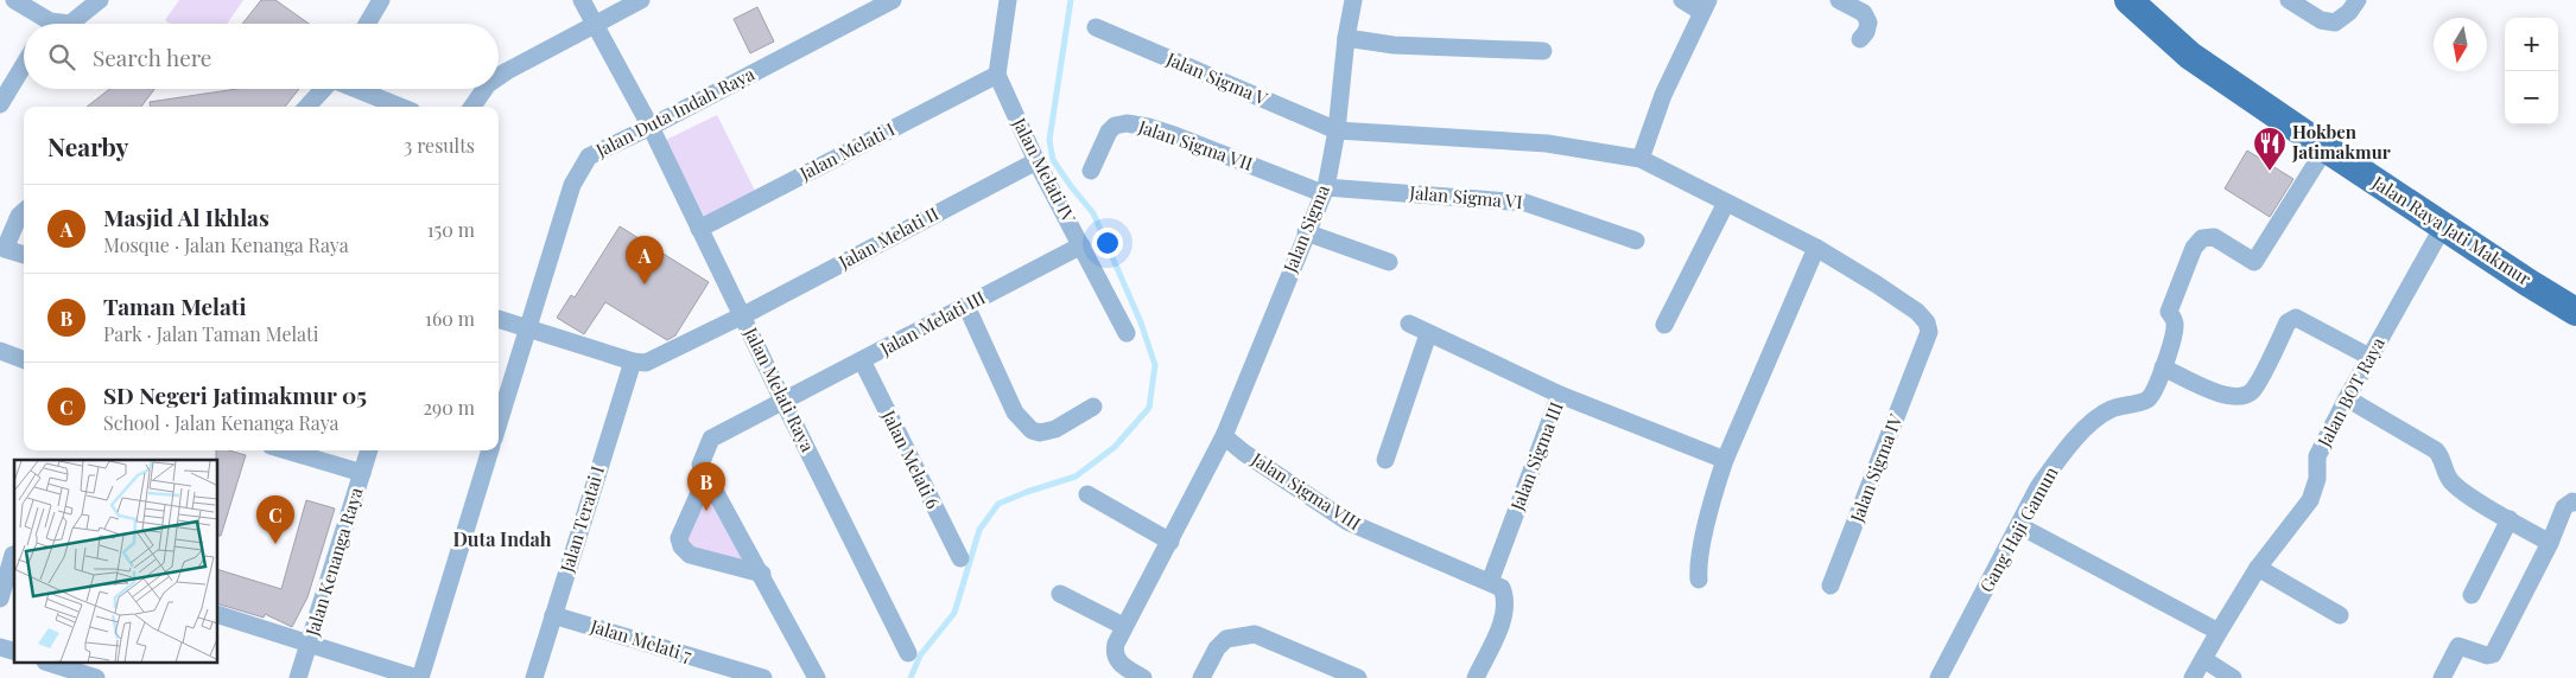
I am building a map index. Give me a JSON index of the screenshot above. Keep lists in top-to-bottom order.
{
  "streets": {
    "main road": ["Jalan Raya Jati Makmur"],
    "street": [
      "Jalan Sigma V",
      "Jalan Duta Indah Raya",
      "Jalan Sigma VII",
      "Jalan Melati I",
      "Jalan Melati IV",
      "Jalan Sigma VI",
      "Jalan Sigma",
      "Jalan Melati II",
      "Jalan Melati III",
      "Jalan Melati Raya",
      "Jalan BOT Raya",
      "Jalan Sigma III",
      "Jalan Melati 6",
      "Jalan Sigma IV",
      "Jalan Sigma VIII",
      "Jalan Teratai I",
      "Gang Haji Gamun",
      "Jalan Kenanga Raya",
      "Jalan Melati 7"
    ]
  },
  "crossings": [
    ["Jalan Sigma V", "Jalan Sigma"],
    ["Jalan Duta Indah Raya", "Jalan Melati Raya"],
    ["Jalan Sigma VII", "Jalan Sigma VI"],
    ["Jalan Sigma VII", "Jalan Sigma"],
    ["Jalan Melati I", "Jalan Melati IV"],
    ["Jalan Melati I", "Jalan Melati Raya"],
    ["Jalan Melati IV", "Jalan Melati II"],
    ["Jalan Melati IV", "Jalan Melati III"],
    ["Jalan Sigma VI", "Jalan Sigma"],
    ["Jalan Sigma", "Jalan Sigma VIII"],
    ["Jalan Raya Jati Makmur", "Jalan BOT Raya"],
    ["Jalan Raya Jati Makmur", "Gang Haji Gamun"],
    ["Jalan Melati II", "Jalan Melati Raya"],
    ["Jalan Melati III", "Jalan Melati Raya"],
    ["Jalan Melati III", "Jalan Melati 6"],
    ["Jalan Sigma III", "Jalan Sigma VIII"],
    ["Jalan Teratai I", "Jalan Melati 7"]
  ],
  "districts": ["Duta Indah"],
  "places": {
    "restaurant": ["Hokben Jatimakmur"]
  },
  "north": "bottom",
  "page": {
    "map_buttons": ["+", "−"],
    "search": "Search here",
    "heading": ["Nearby", "3 results"],
    "list": [
      {
        "mark": "A",
        "name": "Masjid Al Ikhlas",
        "note": "Mosque · Jalan Kenanga Raya",
        "value": "150 m"
      },
      {
        "mark": "B",
        "name": "Taman Melati",
        "note": "Park · Jalan Taman Melati",
        "value": "160 m"
      },
      {
        "mark": "C",
        "name": "SD Negeri Jatimakmur 05",
        "note": "School · Jalan Kenanga Raya",
        "value": "290 m"
      }
    ],
    "pins": ["A", "B", "C"]
  }
}
